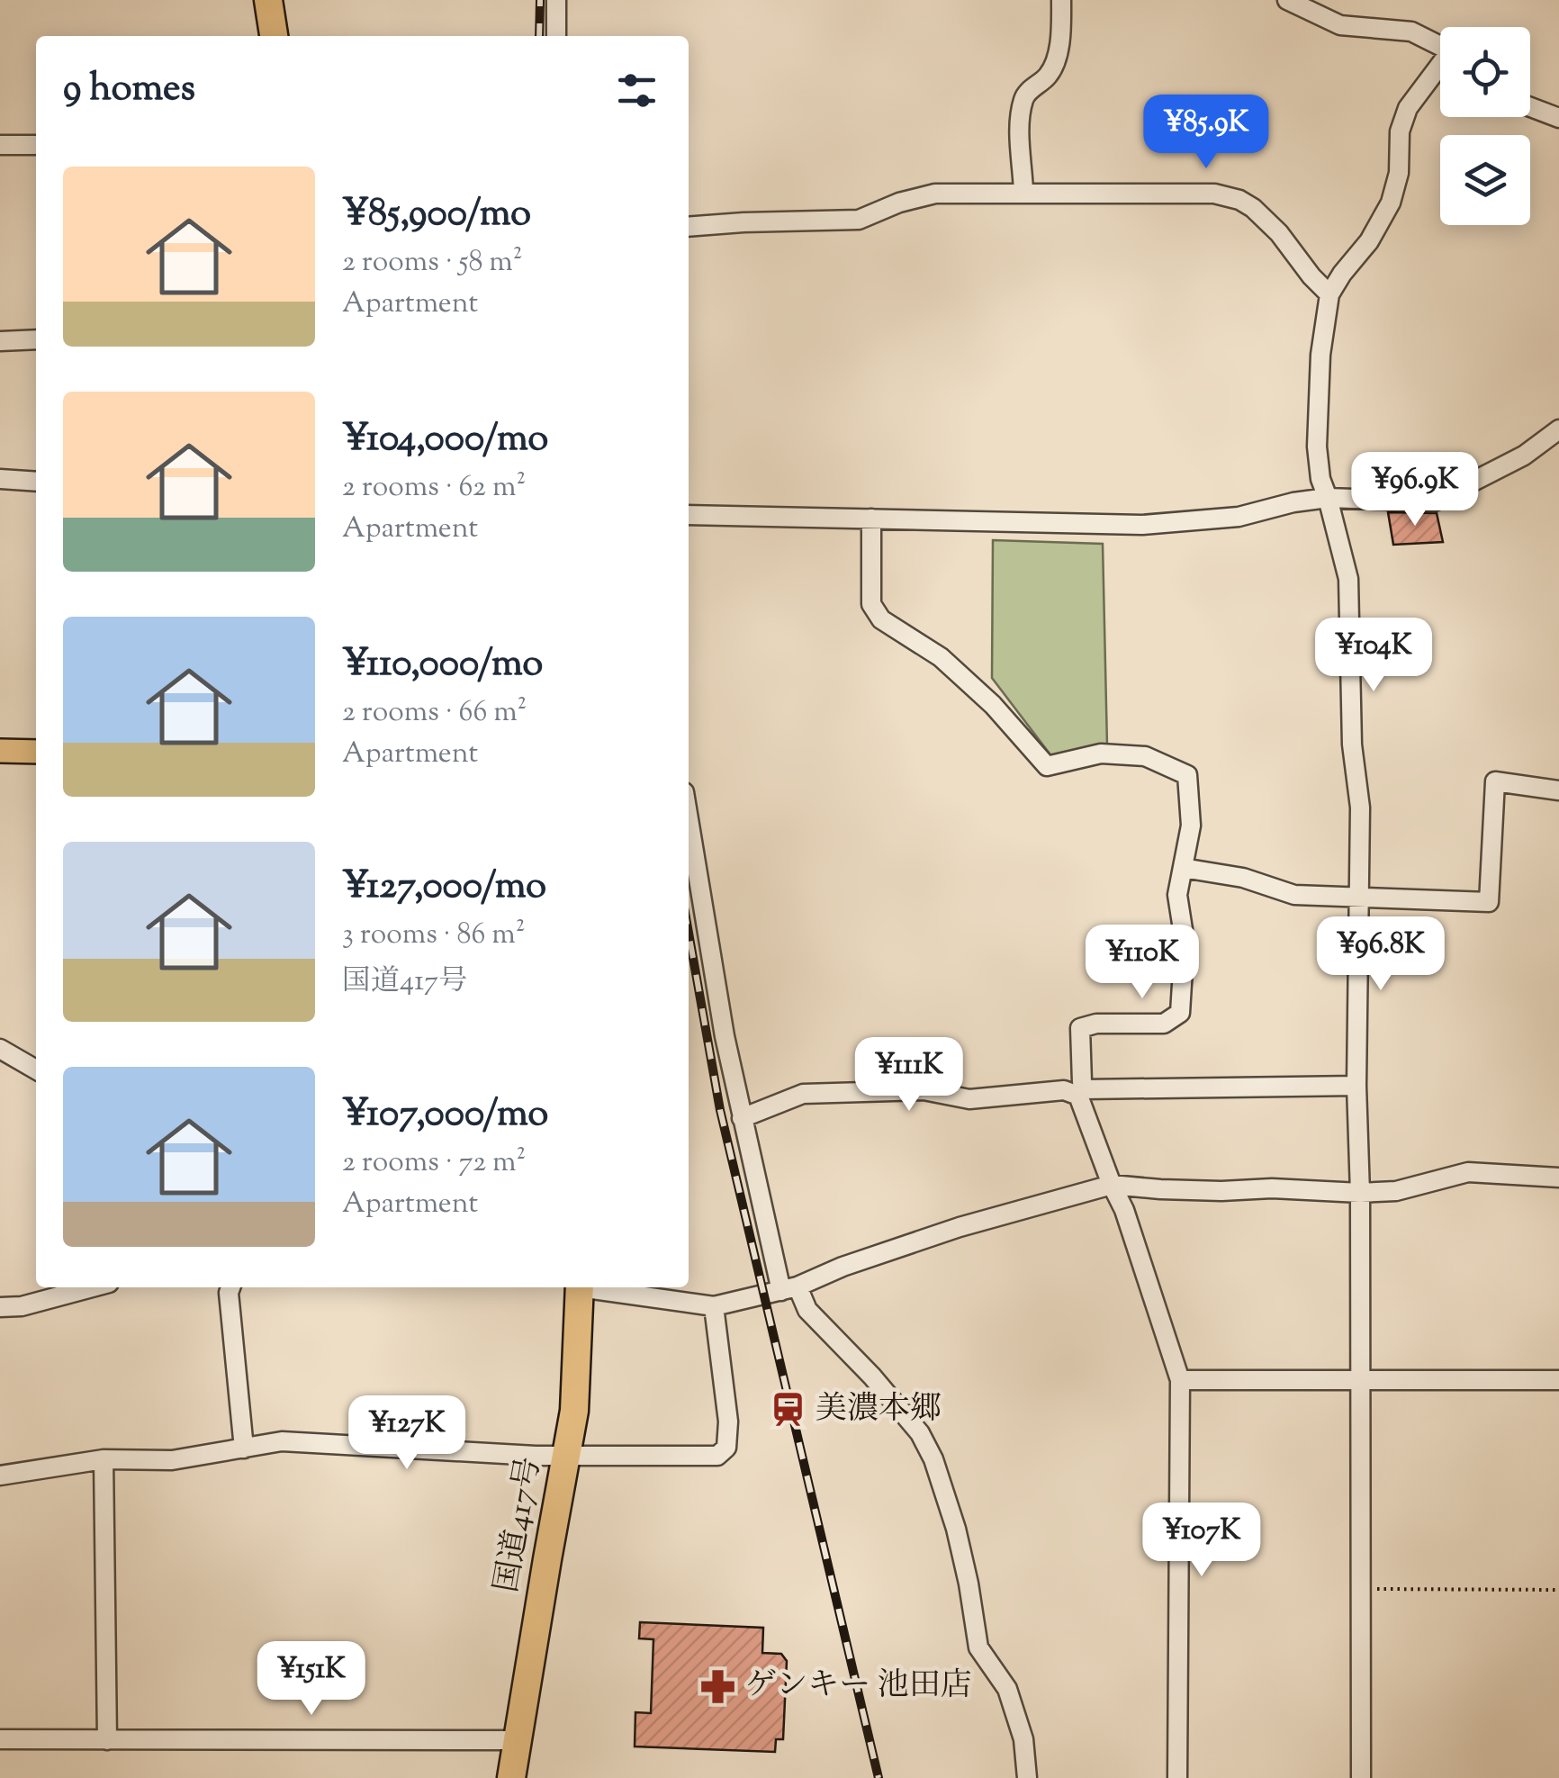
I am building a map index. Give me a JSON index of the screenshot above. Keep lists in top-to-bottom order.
{
  "streets": {
    "highway": ["国道417号"]
  },
  "places": {
    "station": ["美濃本郷"],
    "pharmacy": ["ゲンキー 池田店"]
  },
  "page": {
    "heading": "9 homes",
    "price": [
      "¥85.9K",
      "¥96.9K",
      "¥104K",
      "¥96.8K",
      "¥110K",
      "¥111K",
      "¥127K",
      "¥107K",
      "¥151K"
    ],
    "list": [
      {
        "name": "¥85,900/mo",
        "note": "2 rooms · 58 m² · Apartment"
      },
      {
        "name": "¥104,000/mo",
        "note": "2 rooms · 62 m² · Apartment"
      },
      {
        "name": "¥110,000/mo",
        "note": "2 rooms · 66 m² · Apartment"
      },
      {
        "name": "¥127,000/mo",
        "note": "3 rooms · 86 m² · 国道417号"
      },
      {
        "name": "¥107,000/mo",
        "note": "2 rooms · 72 m² · Apartment"
      }
    ]
  }
}
